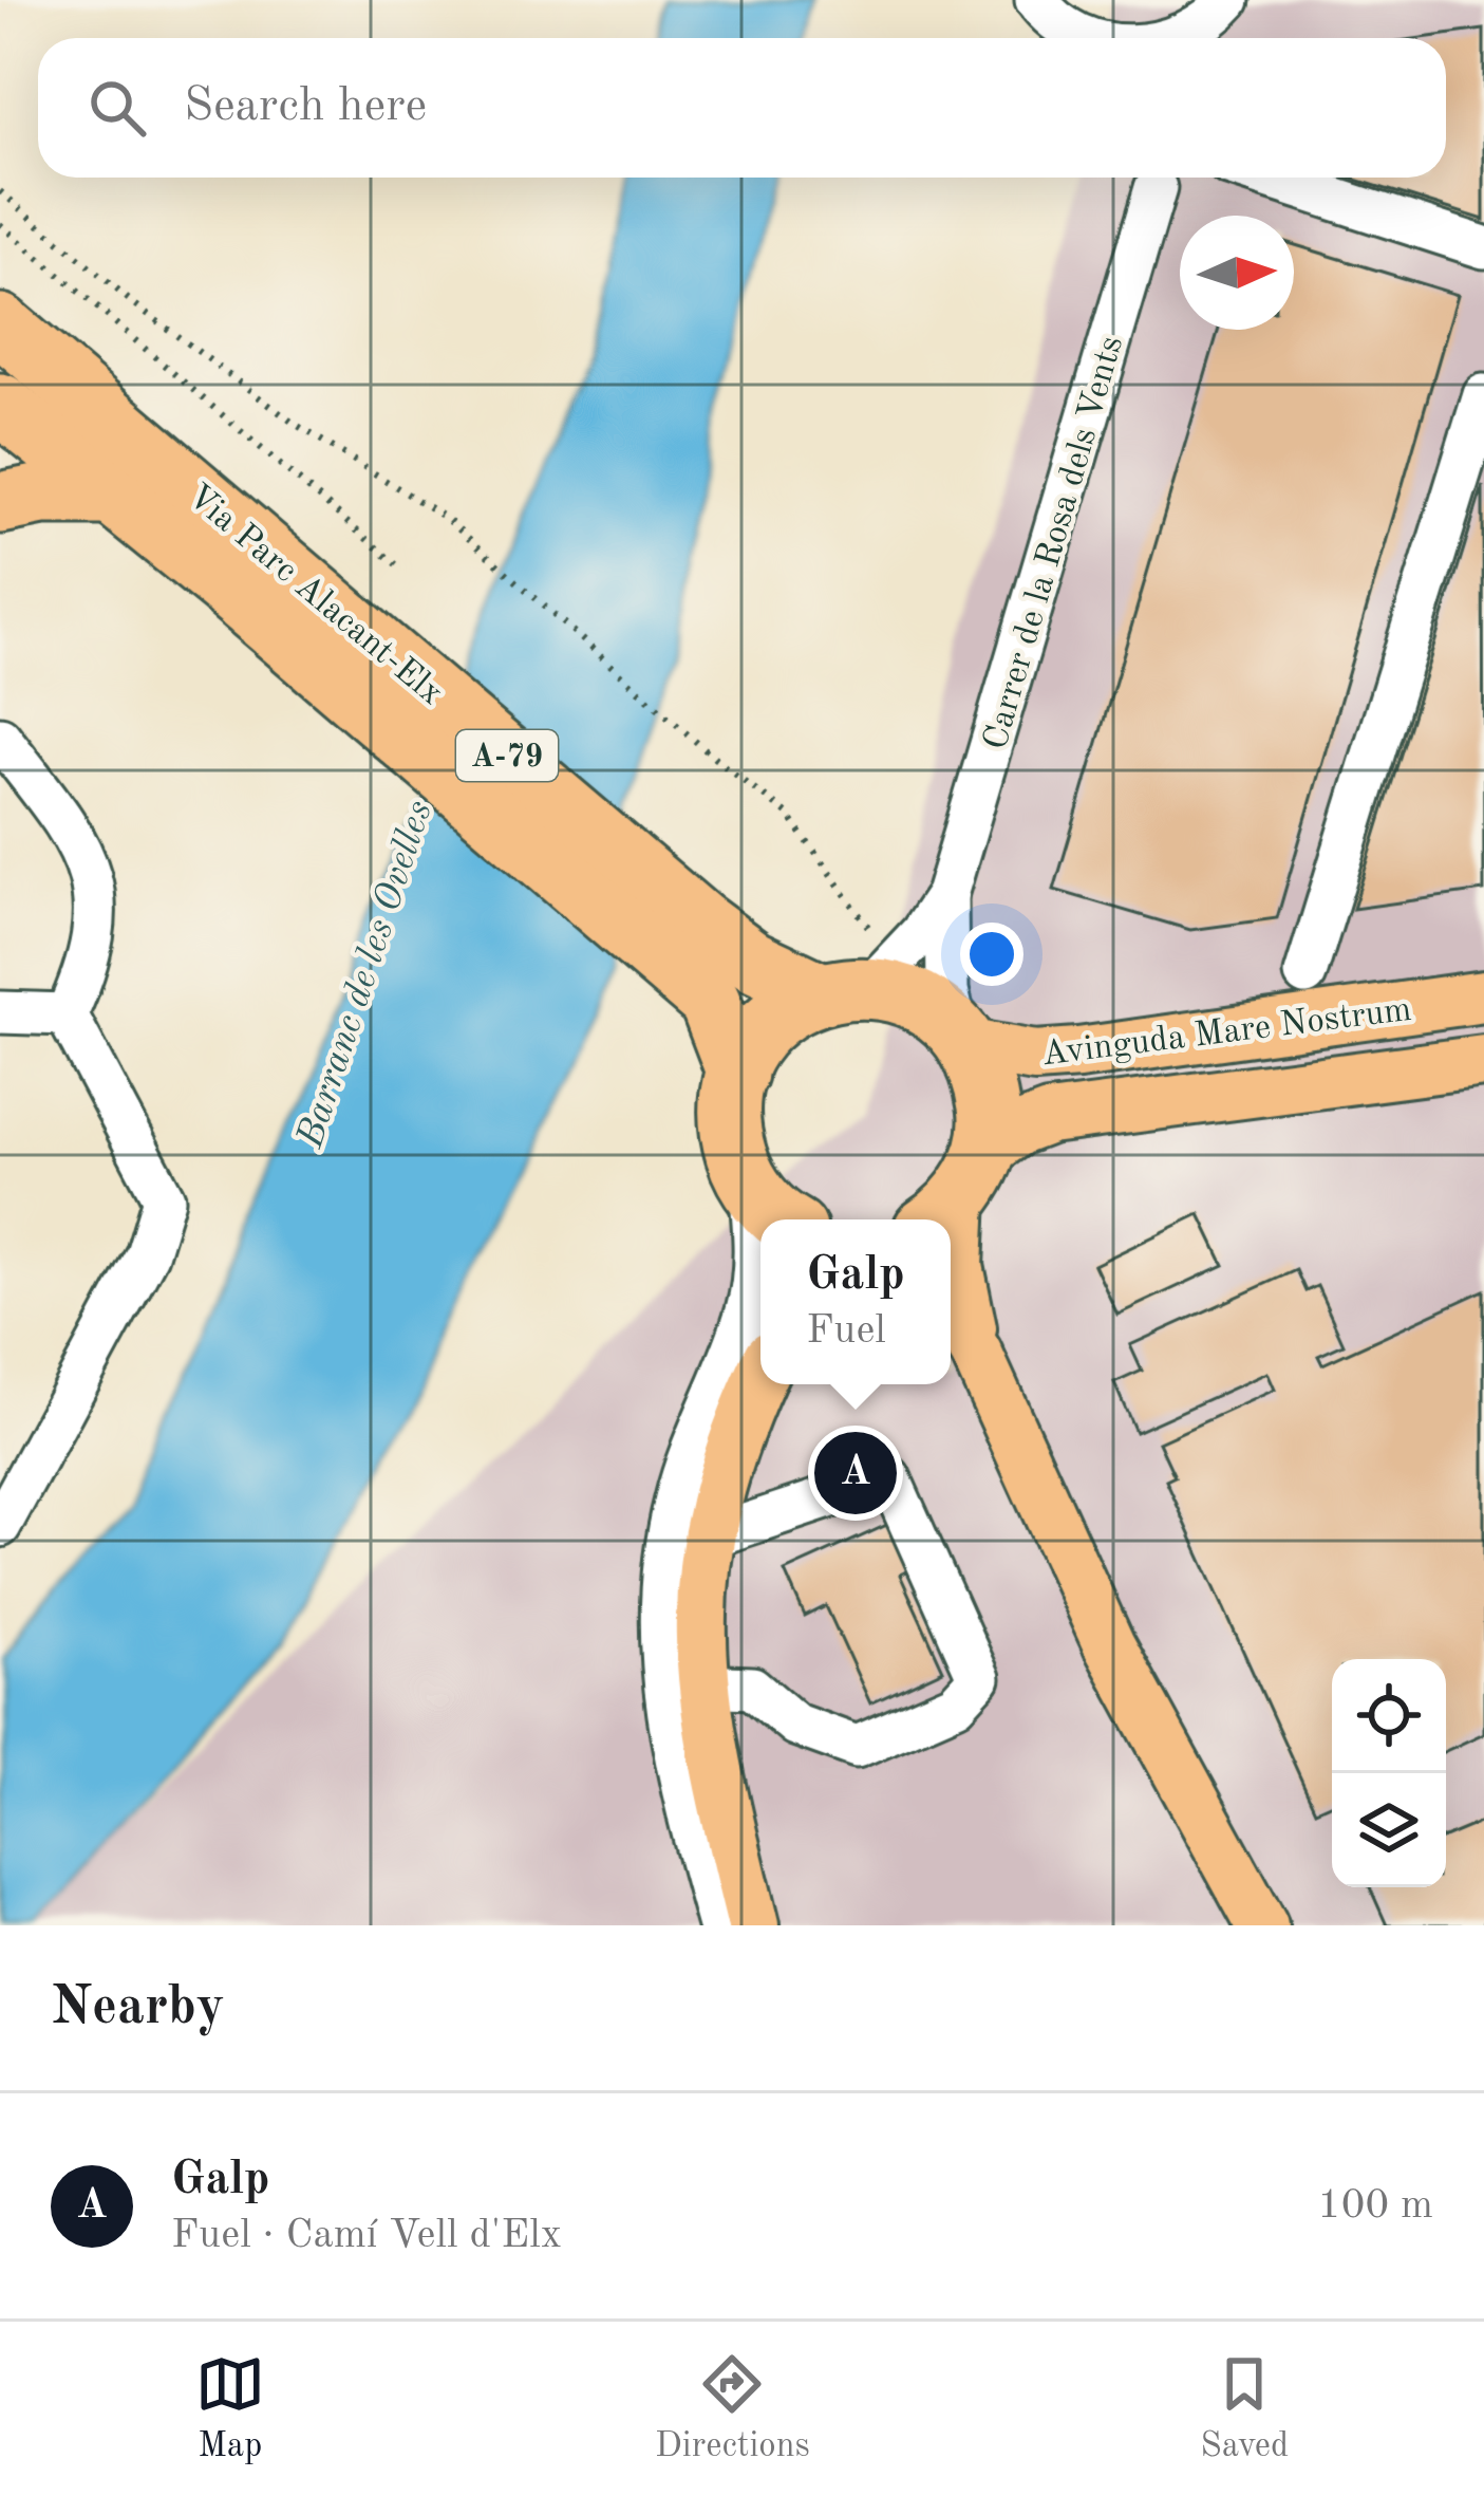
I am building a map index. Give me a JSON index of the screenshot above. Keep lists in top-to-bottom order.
{
  "streets": {
    "highway": ["Via Parc Alacant-Elx", "A-79"],
    "main road": ["Avinguda Mare Nostrum"],
    "street": ["Carrer de la Rosa dels Vents"]
  },
  "crossings": [
    ["Carrer de la Rosa dels Vents", "Via Parc Alacant-Elx"],
    ["Carrer de la Rosa dels Vents", "Avinguda Mare Nostrum"],
    ["Via Parc Alacant-Elx", "Avinguda Mare Nostrum"]
  ],
  "water": ["Barranc de les Ovelles"],
  "north": "right",
  "page": {
    "search": "Search here",
    "popup": ["Galp", "Fuel"],
    "pins": "A",
    "heading": "Nearby",
    "list": [
      {
        "mark": "A",
        "name": "Galp",
        "note": "Fuel · Camí Vell d'Elx",
        "value": "100 m"
      }
    ],
    "nav": ["Map", "Directions", "Saved"]
  }
}
